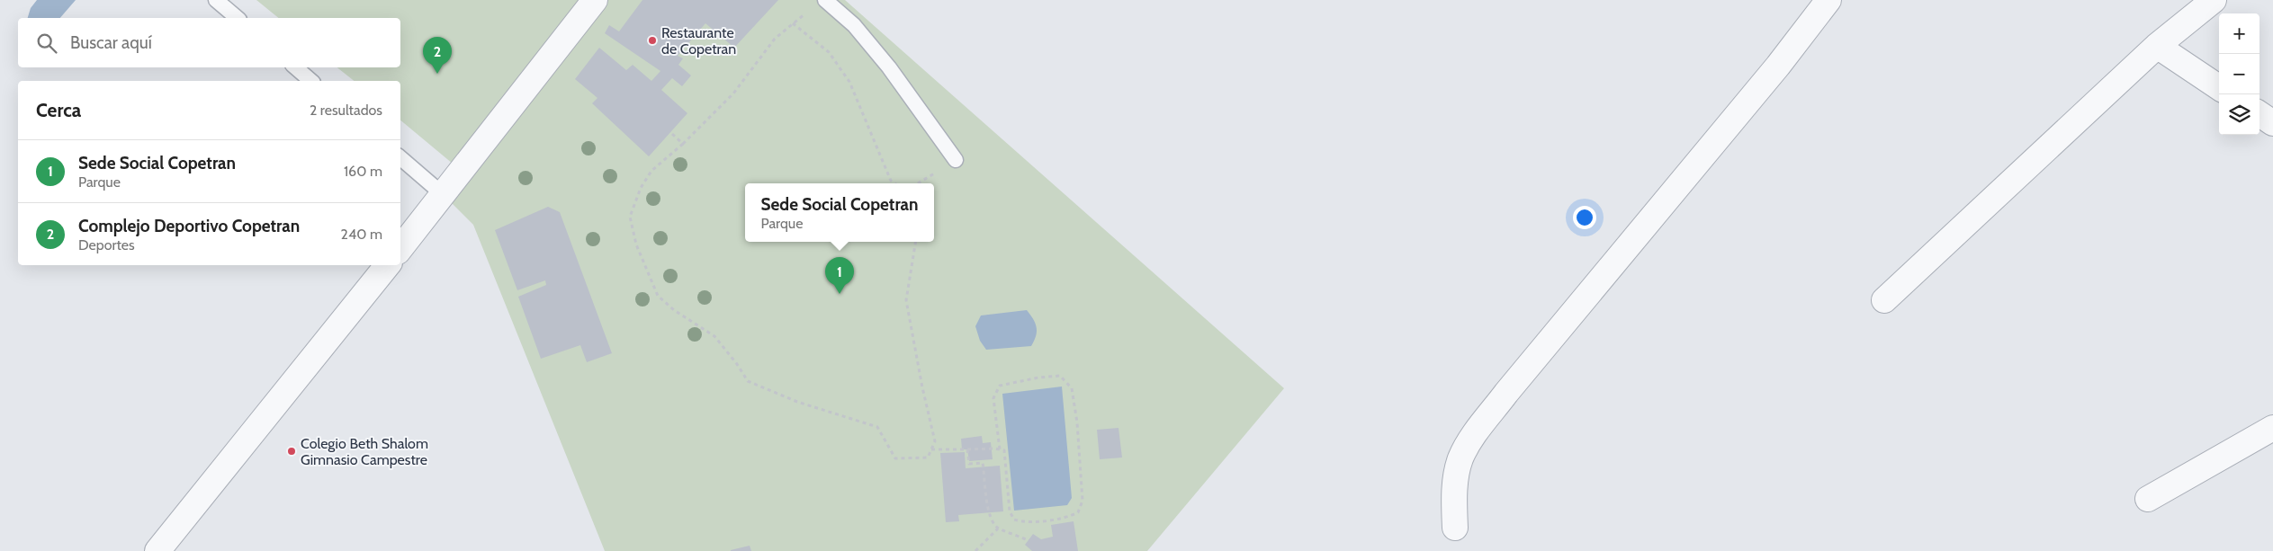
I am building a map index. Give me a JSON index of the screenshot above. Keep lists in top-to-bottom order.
{
  "places": ["Restaurante de Copetran", "Colegio Beth Shalom Gimnasio Campestre"],
  "page": {
    "map_buttons": ["+", "−"],
    "search": "Buscar aquí",
    "pins": ["2", "1"],
    "heading": ["Cerca", "2 resultados"],
    "list": [
      {
        "mark": "1",
        "name": "Sede Social Copetran",
        "note": "Parque",
        "value": "160 m"
      },
      {
        "mark": "2",
        "name": "Complejo Deportivo Copetran",
        "note": "Deportes",
        "value": "240 m"
      }
    ],
    "popup": ["Sede Social Copetran", "Parque"]
  }
}
